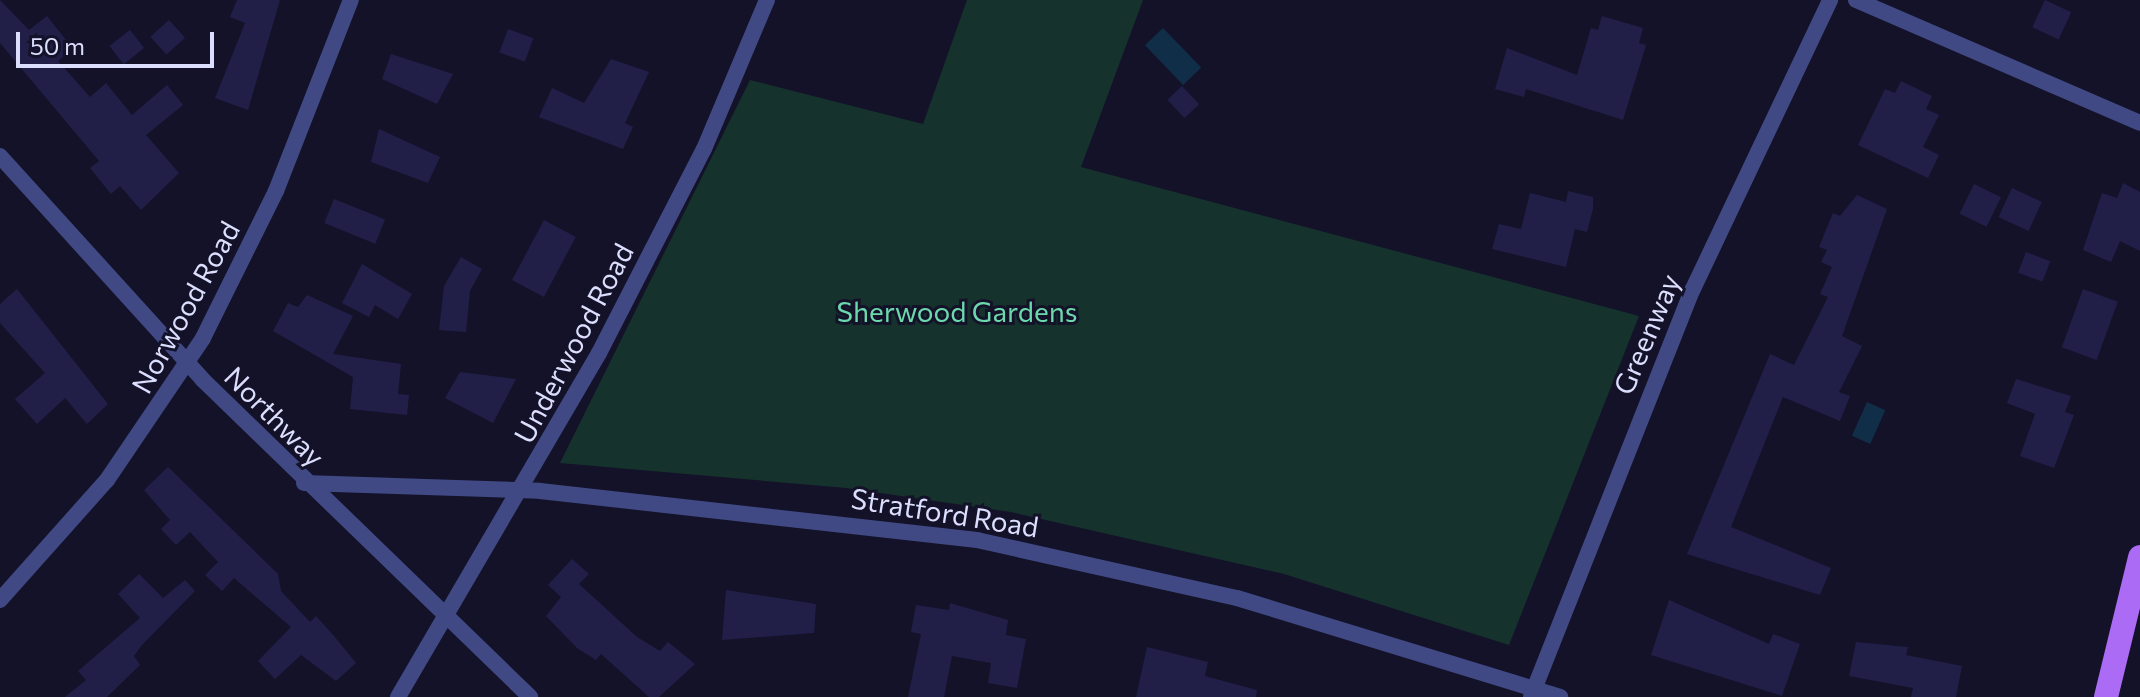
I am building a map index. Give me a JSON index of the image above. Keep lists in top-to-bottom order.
{
  "streets": {
    "street": [
      "Norwood Road",
      "Greenway",
      "Underwood Road",
      "Northway",
      "Stratford Road"
    ]
  },
  "crossings": [
    ["Norwood Road", "Northway"],
    ["Greenway", "Stratford Road"],
    ["Underwood Road", "Northway"],
    ["Underwood Road", "Stratford Road"],
    ["Northway", "Stratford Road"]
  ],
  "parks": ["Sherwood Gardens"],
  "scale_bar": "50 m"
}
